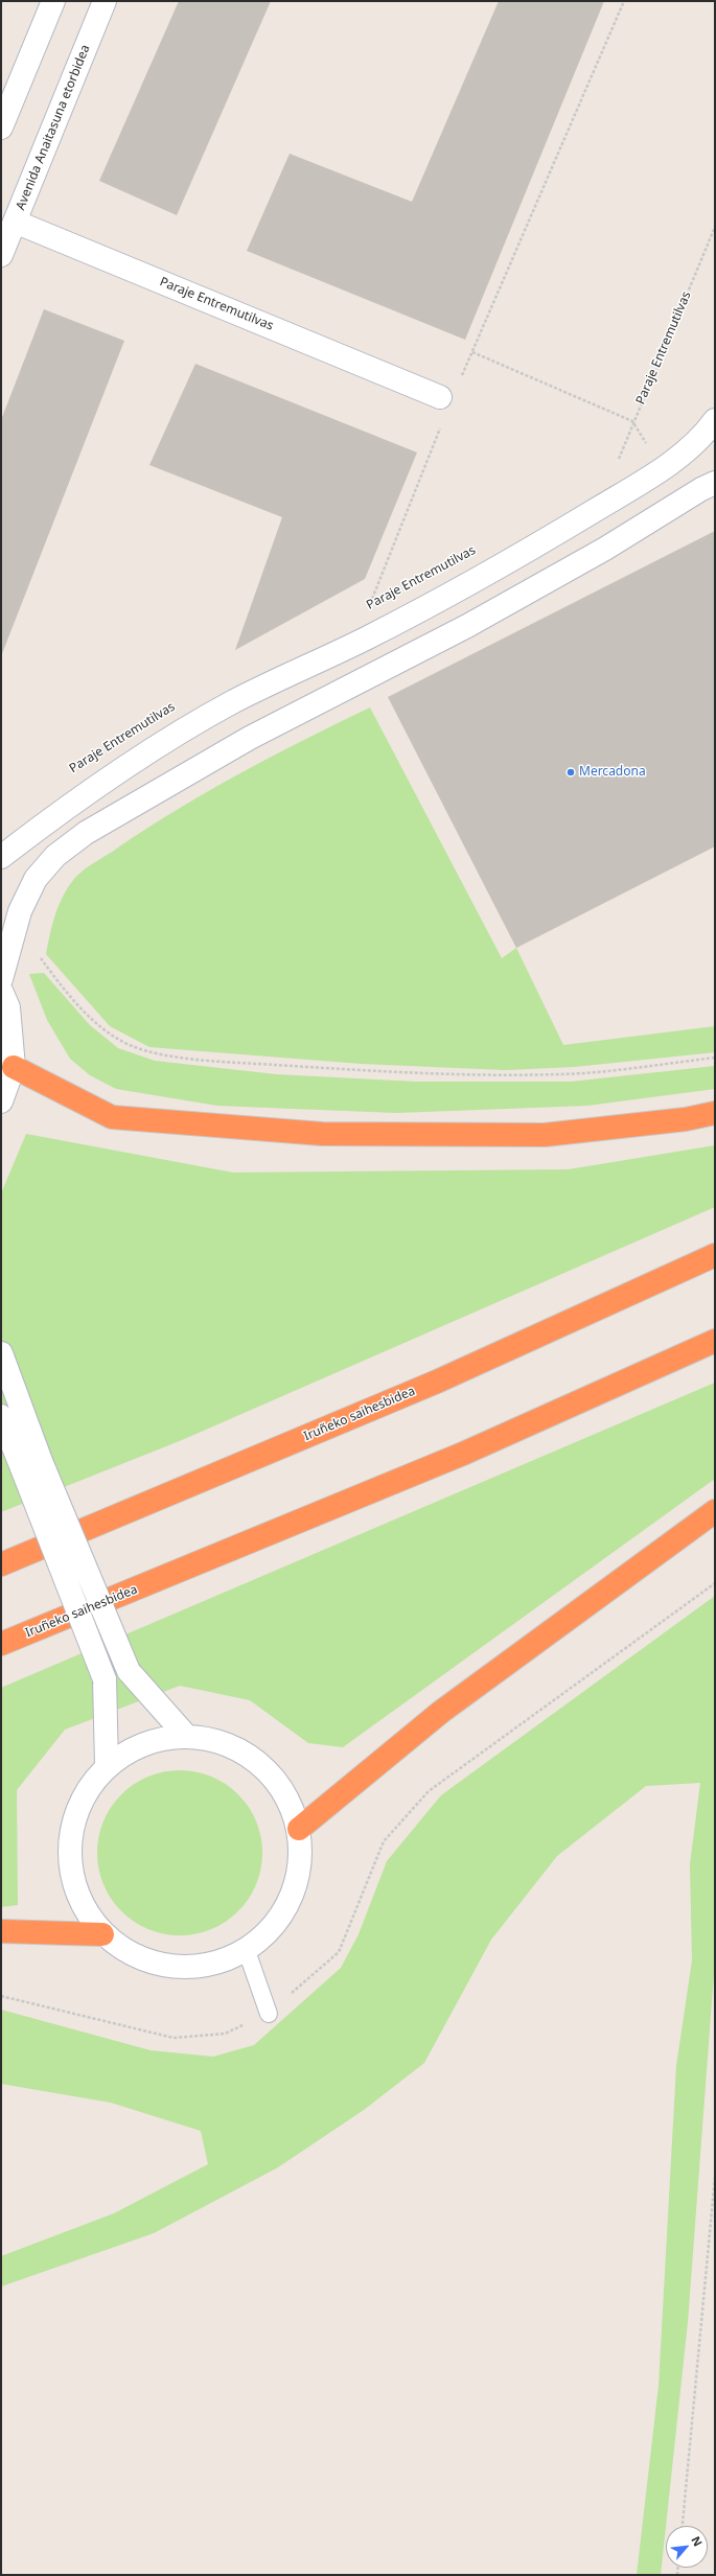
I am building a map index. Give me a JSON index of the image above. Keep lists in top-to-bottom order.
{
  "streets": {
    "highway": ["Iruñeko saihesbidea"],
    "street": ["Avenida Anaitasuna etorbidea", "Paraje Entremutilvas"]
  },
  "crossings": [
    ["Avenida Anaitasuna etorbidea", "Paraje Entremutilvas"]
  ],
  "places": ["Mercadona"],
  "north": "top right"
}
